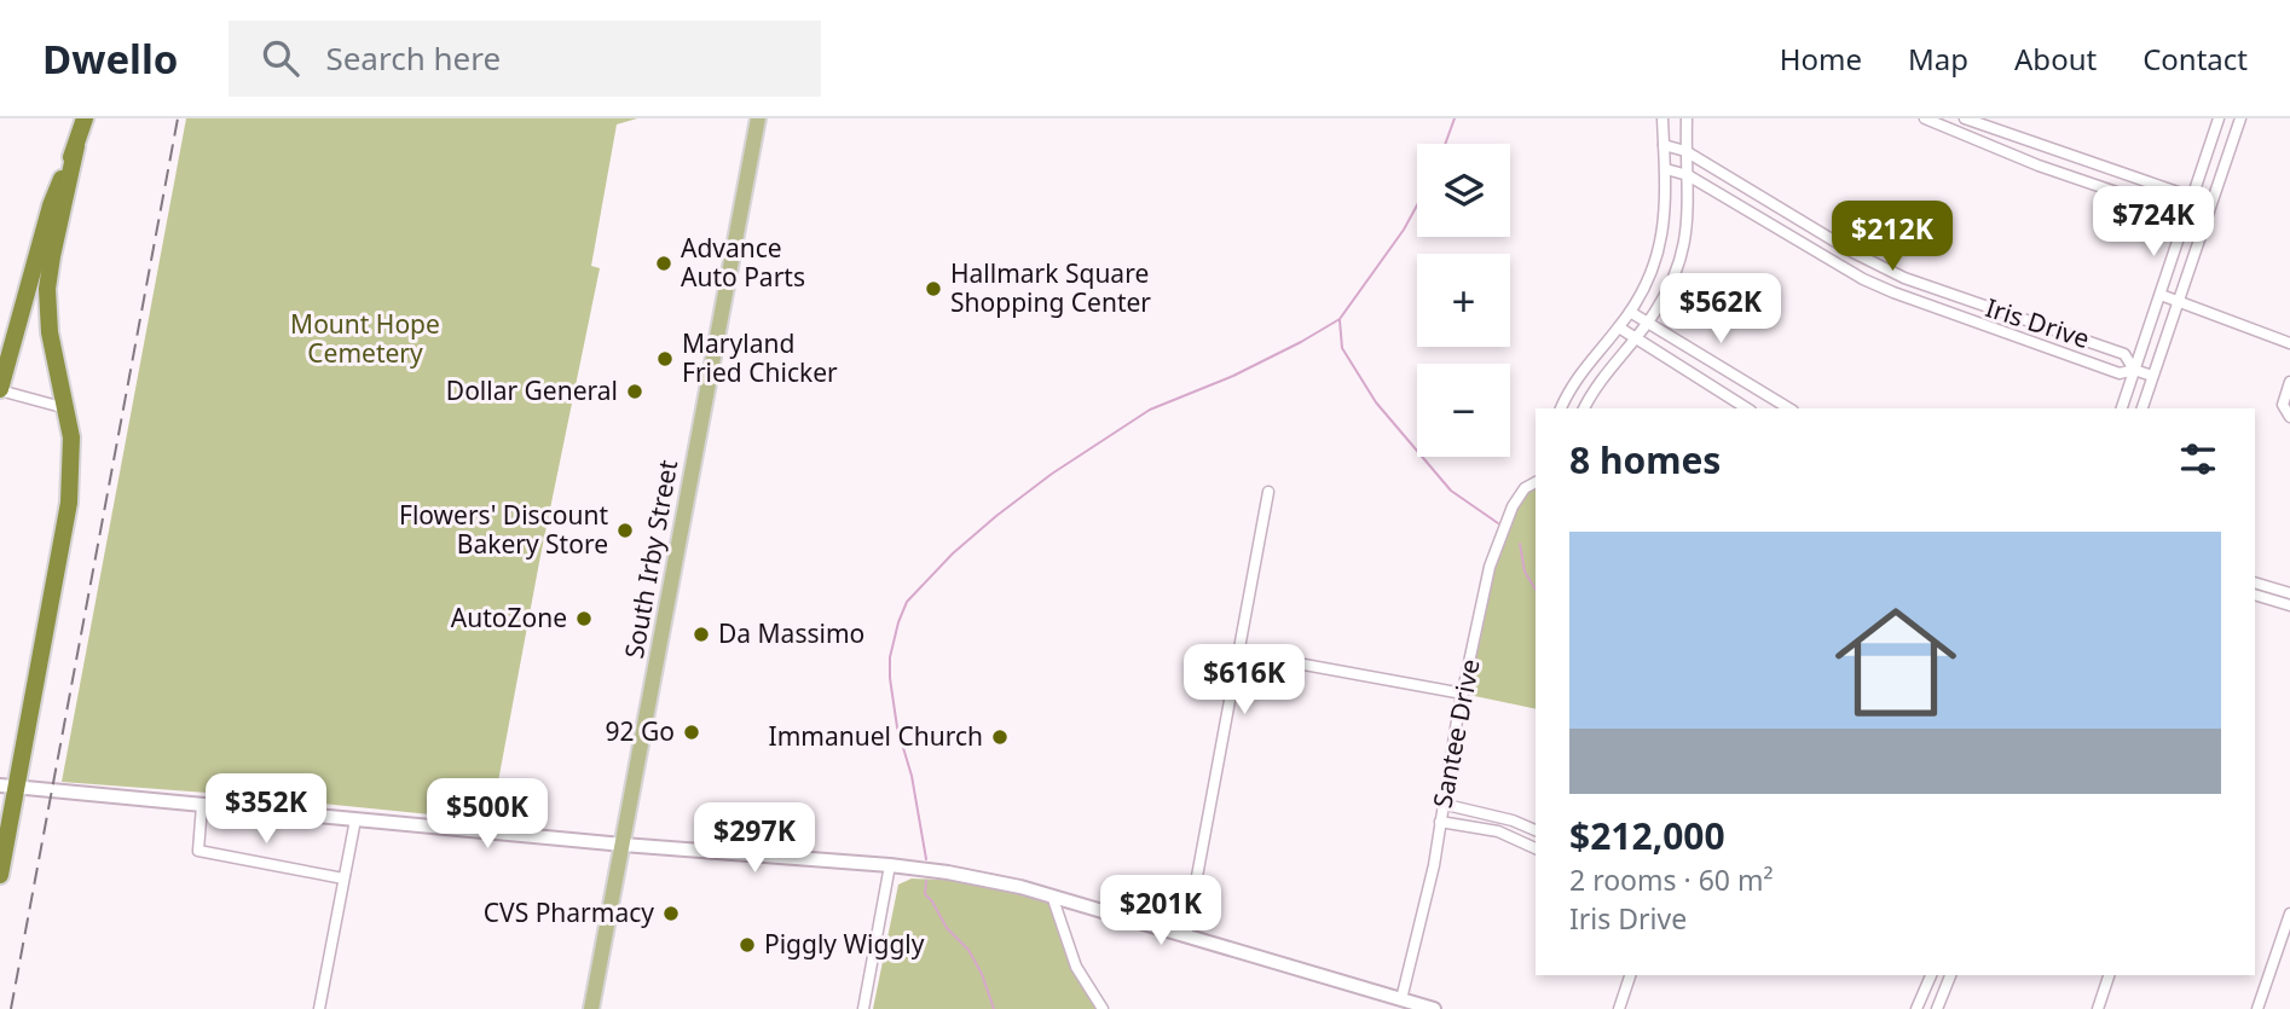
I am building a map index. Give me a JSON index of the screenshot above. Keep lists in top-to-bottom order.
{
  "streets": {
    "main road": ["South Irby Street"],
    "street": ["Iris Drive", "Santee Drive"]
  },
  "parks": ["Mount Hope Cemetery"],
  "places": [
    "Advance Auto Parts",
    "Hallmark Square Shopping Center",
    "Maryland Fried Chicker",
    "Dollar General",
    "Flowers' Discount Bakery Store",
    "AutoZone",
    "Da Massimo",
    "92 Go",
    "Immanuel Church",
    "CVS Pharmacy",
    "Piggly Wiggly"
  ],
  "page": {
    "header": "Dwello",
    "search": "Search here",
    "nav": [
      "Home",
      "Map",
      "About",
      "Contact"
    ],
    "map_buttons": ["+", "−"],
    "price": [
      "$724K",
      "$212K",
      "$562K",
      "$616K",
      "$352K",
      "$500K",
      "$297K",
      "$201K"
    ],
    "heading": "8 homes",
    "list": [
      {
        "name": "$212,000",
        "note": "2 rooms · 60 m² · Iris Drive"
      }
    ]
  }
}
